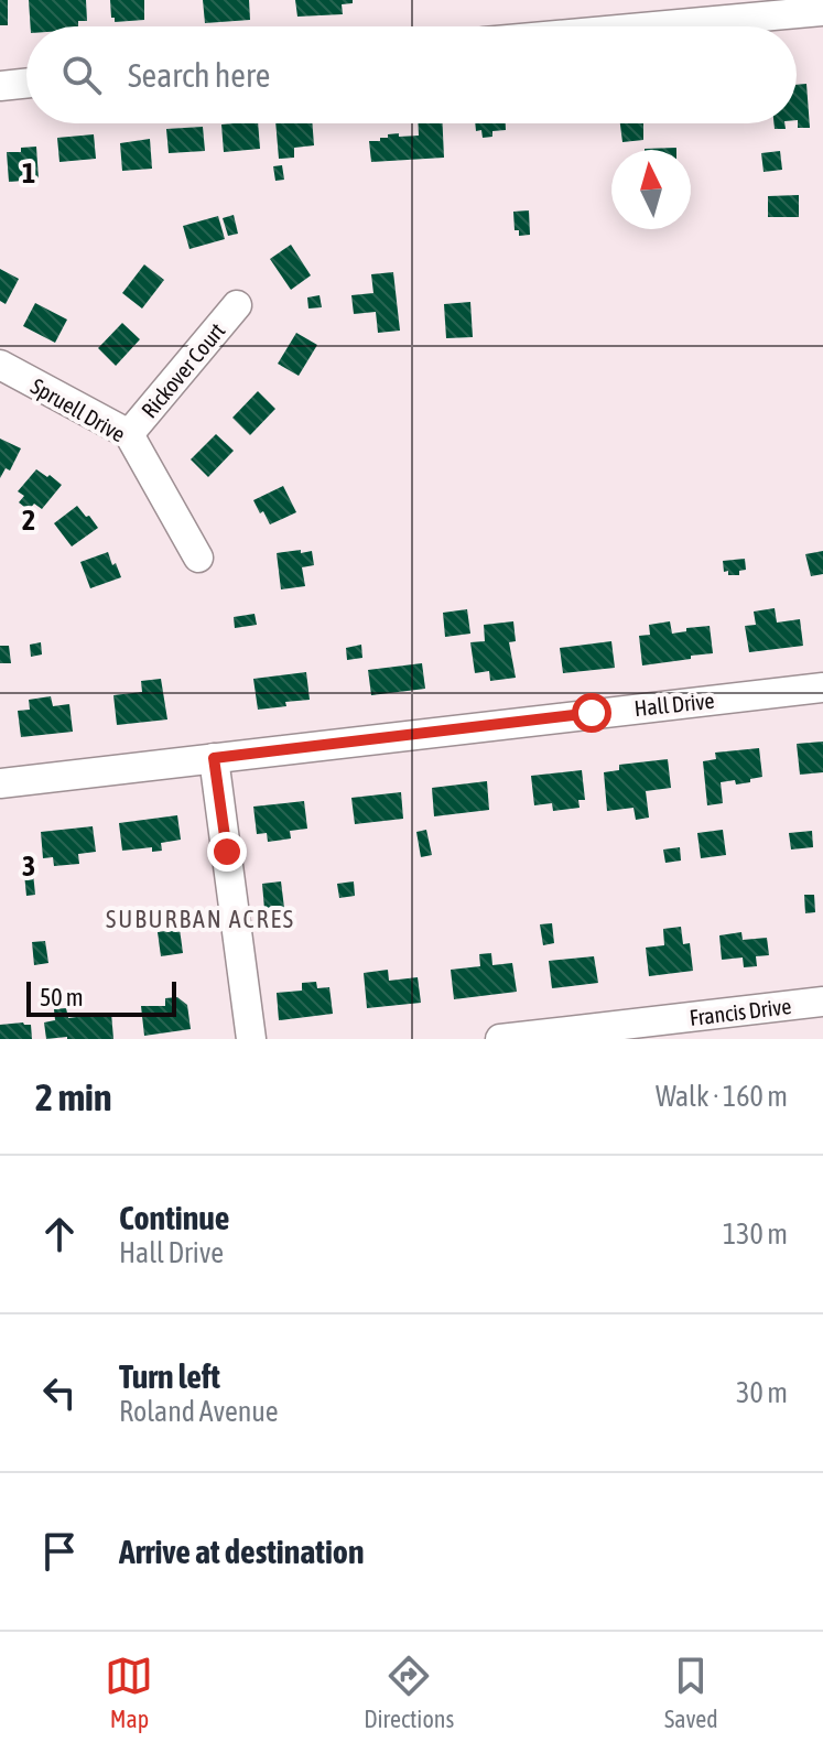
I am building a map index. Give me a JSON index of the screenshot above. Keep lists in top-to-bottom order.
{
  "streets": {
    "street": [
      "Rickover Court",
      "Spruell Drive",
      "Hall Drive",
      "Francis Drive"
    ]
  },
  "crossings": [
    ["Rickover Court", "Spruell Drive"]
  ],
  "districts": ["SUBURBAN ACRES"],
  "scale_bar": "50 m",
  "north": "top",
  "page": {
    "search": "Search here",
    "scale": "50 m",
    "heading": ["2 min", "Walk · 160 m"],
    "list": [
      ["Continue", "Hall Drive", "130 m"],
      ["Turn left", "Roland Avenue", "30 m"],
      "Arrive at destination"
    ],
    "nav": ["Map", "Directions", "Saved"]
  },
  "grid": {
    "rows": ["1", "2", "3"]
  }
}
